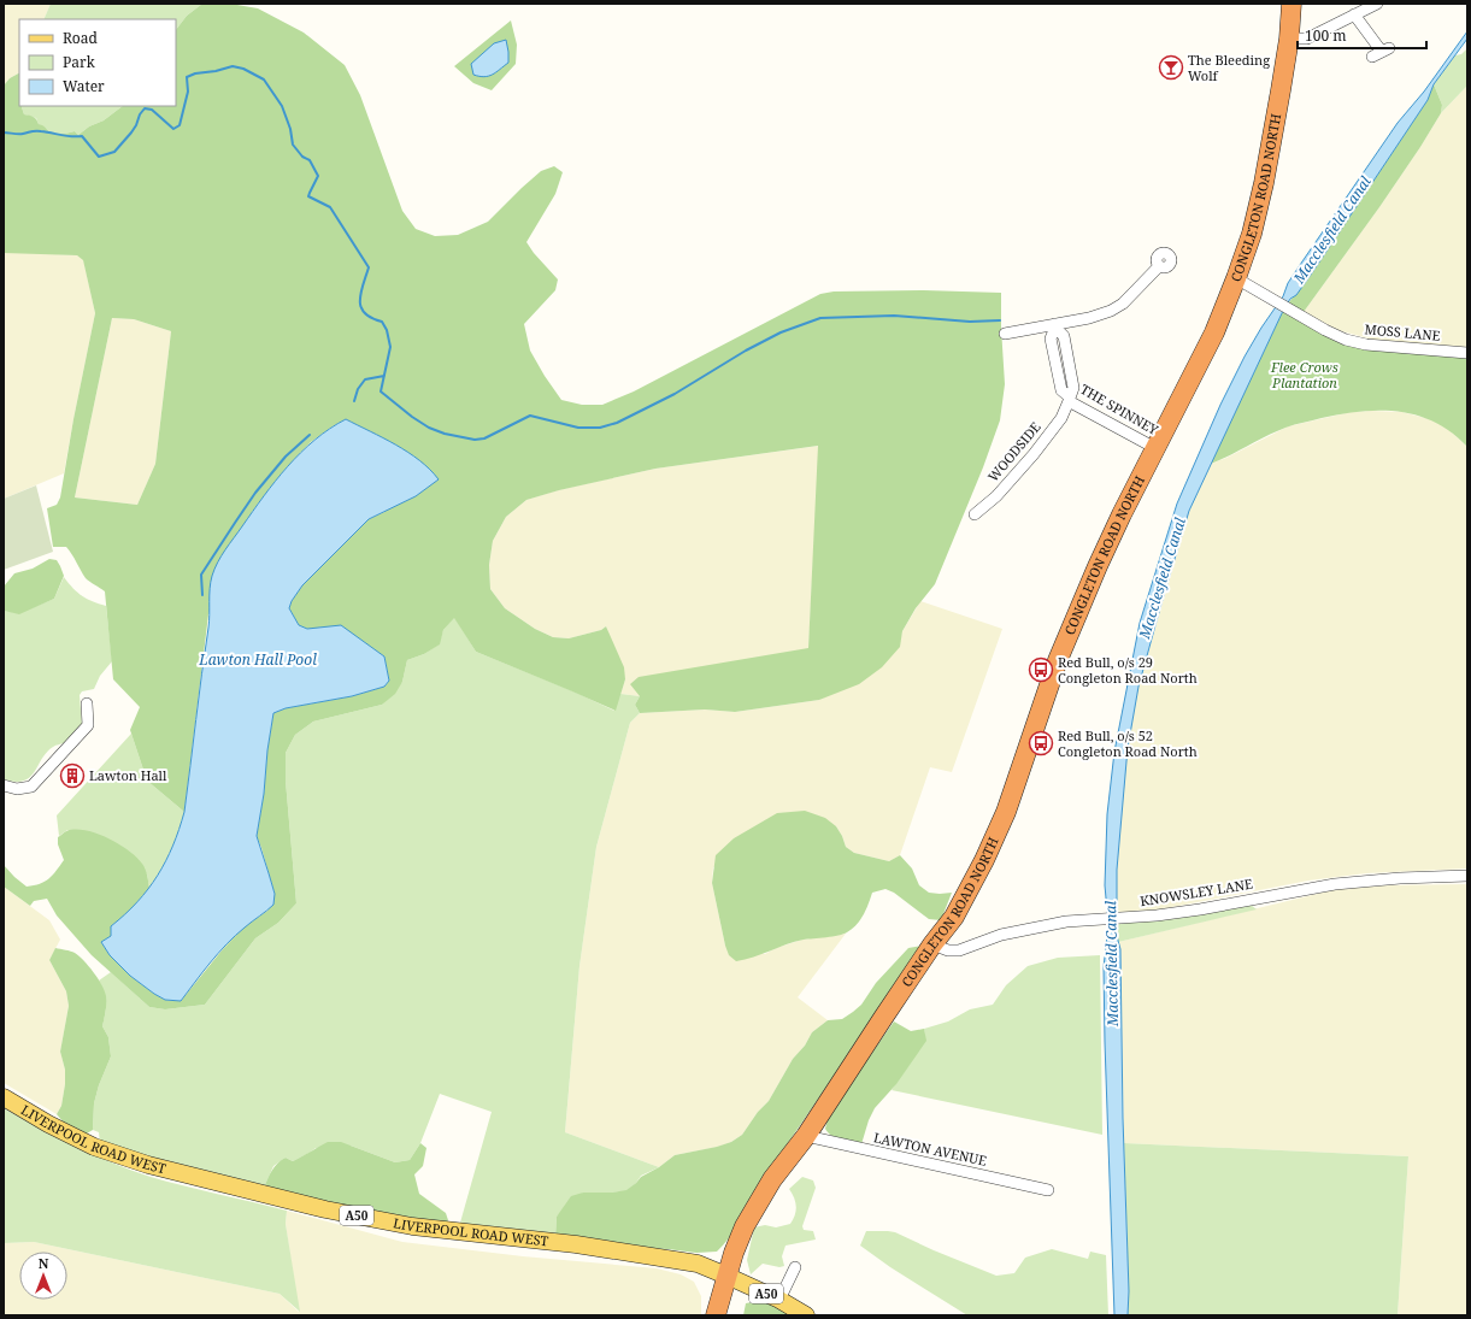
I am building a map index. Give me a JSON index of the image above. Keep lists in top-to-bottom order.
{
  "streets": {
    "highway": ["CONGLETON ROAD NORTH"],
    "main road": ["LIVERPOOL ROAD WEST", "A50"],
    "street": [
      "MOSS LANE",
      "THE SPINNEY",
      "WOODSIDE",
      "KNOWSLEY LANE",
      "LAWTON AVENUE"
    ]
  },
  "crossings": [
    ["CONGLETON ROAD NORTH", "MOSS LANE"],
    ["CONGLETON ROAD NORTH", "THE SPINNEY"],
    ["CONGLETON ROAD NORTH", "KNOWSLEY LANE"],
    ["CONGLETON ROAD NORTH", "LIVERPOOL ROAD WEST"],
    ["CONGLETON ROAD NORTH", "LAWTON AVENUE"],
    ["CONGLETON ROAD NORTH", "A50"],
    ["THE SPINNEY", "WOODSIDE"],
    ["LIVERPOOL ROAD WEST", "A50"]
  ],
  "water": ["Macclesfield Canal", "Lawton Hall Pool"],
  "parks": ["Flee Crows Plantation"],
  "places": {
    "bar": ["The Bleeding Wolf"],
    "bus stop": ["Red Bull, o/s 29 Congleton Road North", "Red Bull, o/s 52 Congleton Road North"],
    "building": ["Lawton Hall"]
  },
  "legend": ["Road", "Park", "Water"],
  "scale_bar": "100 m",
  "north": "top"
}
